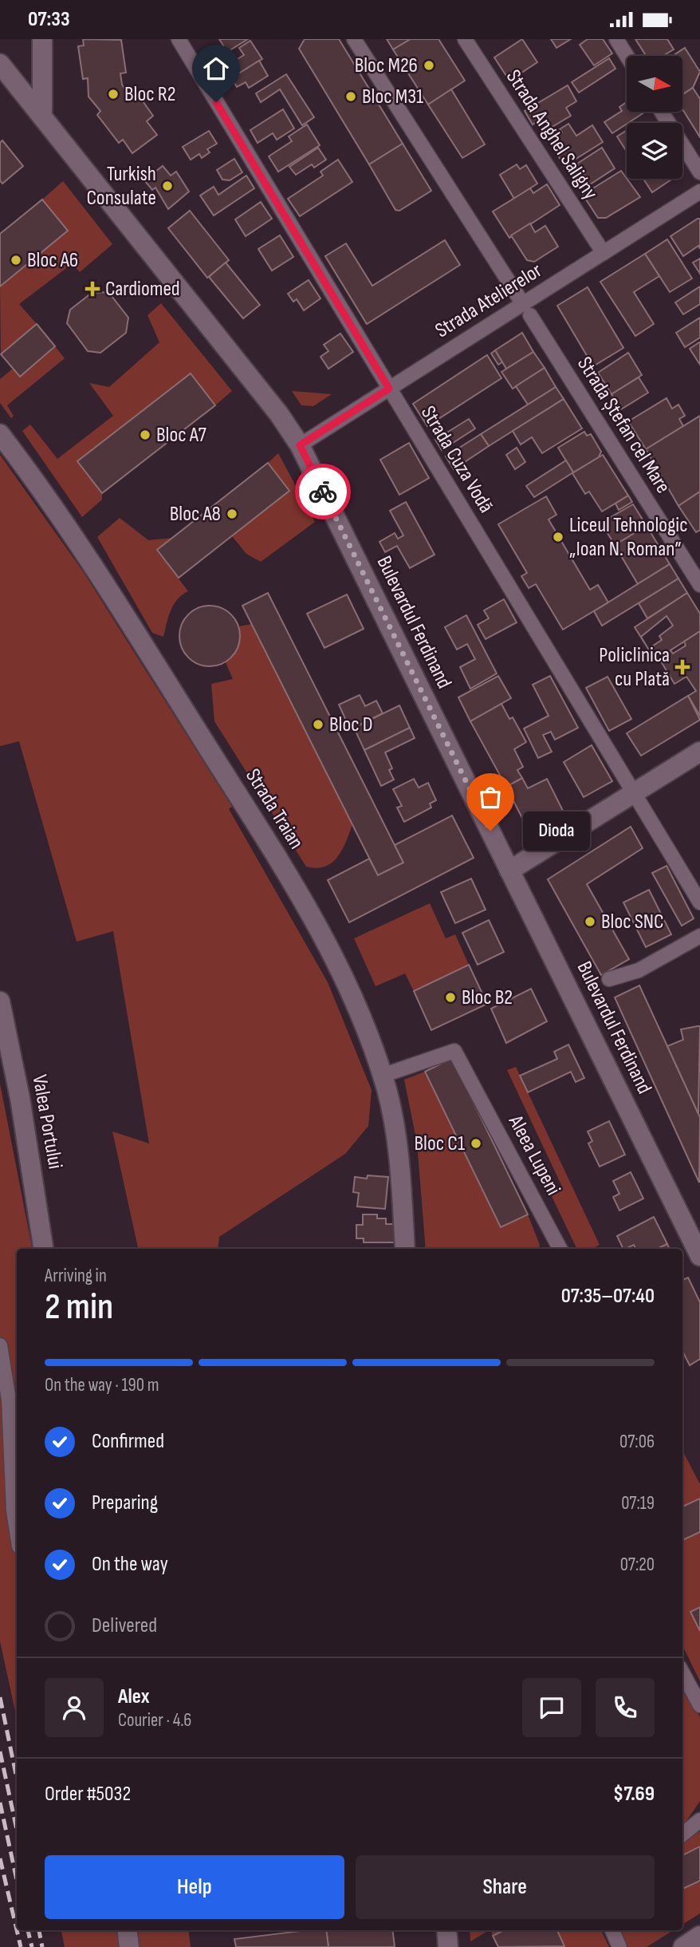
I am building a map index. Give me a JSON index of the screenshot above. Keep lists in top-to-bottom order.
{
  "streets": {
    "main road": ["Bulevardul Ferdinand", "Strada Traian", "Valea Portului"],
    "street": [
      "Strada Anghel Saligny",
      "Strada Atelierelor",
      "Strada Ștefan cel Mare",
      "Strada Cuza Vodă",
      "Aleea Lupeni"
    ]
  },
  "crossings": [
    ["Strada Anghel Saligny", "Strada Atelierelor"],
    ["Strada Atelierelor", "Strada Ștefan cel Mare"],
    ["Strada Atelierelor", "Strada Cuza Vodă"],
    ["Strada Atelierelor", "Bulevardul Ferdinand"],
    ["Strada Traian", "Aleea Lupeni"]
  ],
  "places": {
    "other": [
      "Bloc M26",
      "Bloc R2",
      "Bloc M31",
      "Turkish Consulate",
      "Bloc A6",
      "Bloc A7",
      "Bloc A8",
      "Liceul Tehnologic „Ioan N. Roman”",
      "Bloc D",
      "Dioda",
      "Bloc SNC",
      "Bloc B2",
      "Bloc C1"
    ],
    "health": ["Cardiomed", "Policlinica cu Plată"]
  },
  "north": "right",
  "page": {
    "status": "07:33",
    "bubble": "Dioda",
    "heading": ["2 min", "Arriving in", "07:35–07:40"],
    "panel": [
      "Alex",
      "Courier · 4.6",
      "Order #5032",
      "$7.69"
    ],
    "bar": "On the way · 190 m",
    "list": [
      ["Confirmed", "07:06"],
      ["Preparing", "07:19"],
      ["On the way", "07:20"],
      "Delivered"
    ],
    "buttons": ["Help", "Share"]
  }
}
